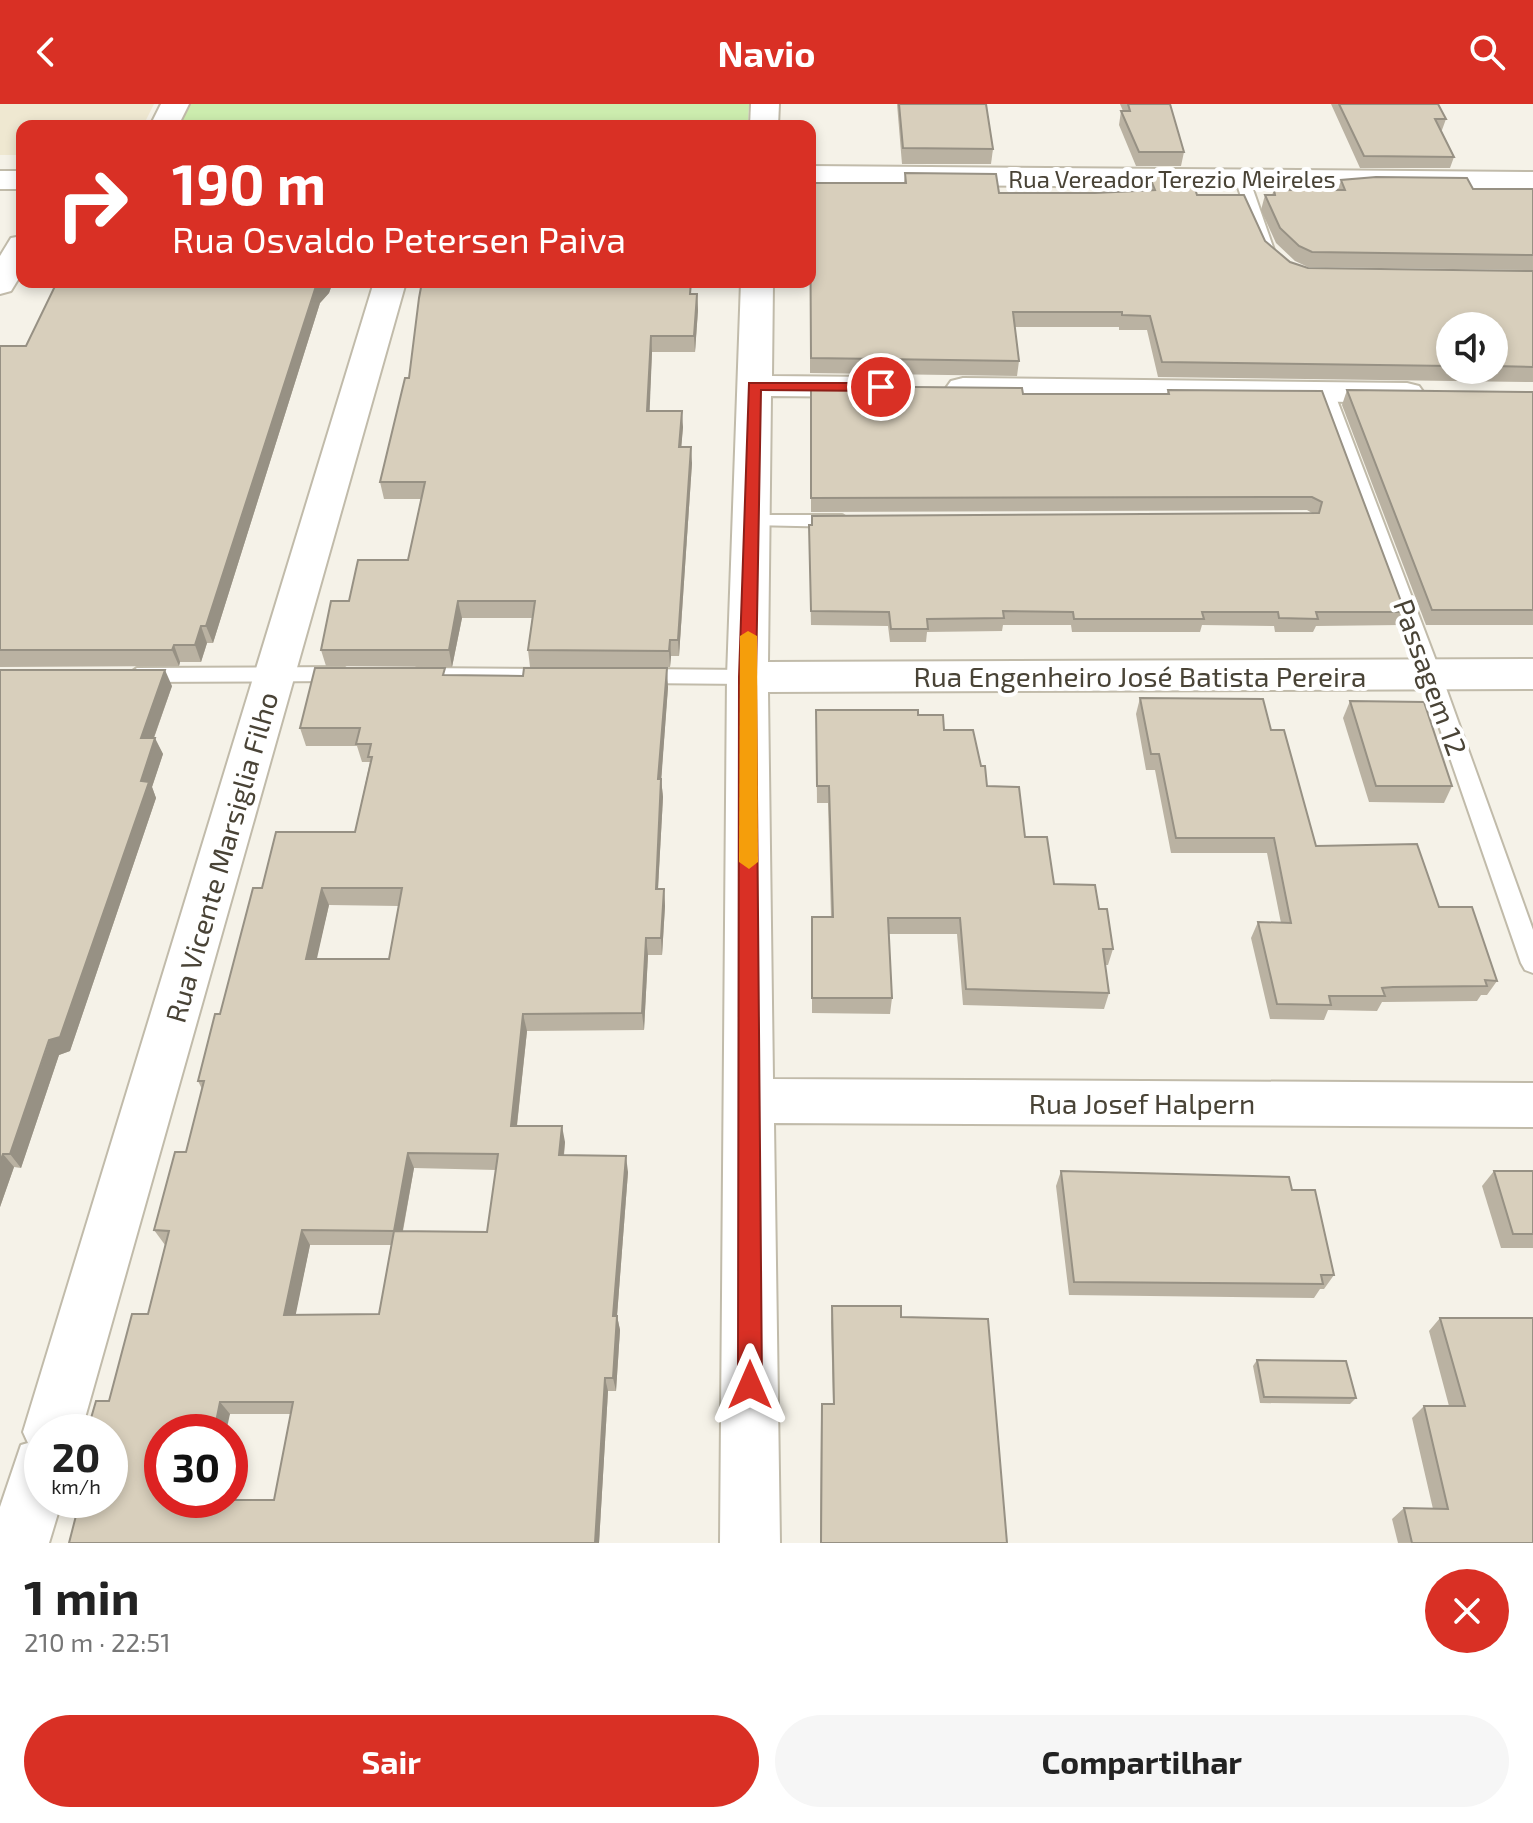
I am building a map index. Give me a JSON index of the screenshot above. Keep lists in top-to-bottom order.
{
  "streets": {
    "street": [
      "Rua Vereador Terezio Meireles",
      "Rua Engenheiro José Batista Pereira",
      "Rua Vicente Marsiglia Filho",
      "Rua Josef Halpern"
    ],
    "lane": ["Passagem 12"]
  },
  "crossings": [
    ["Rua Engenheiro José Batista Pereira", "Passagem 12"]
  ],
  "page": {
    "header": "Navio",
    "turn": ["190 m", "Rua Osvaldo Petersen Paiva"],
    "speed": "20 km/h",
    "limit": "30",
    "heading": ["1 min", "210 m · 22:51"],
    "buttons": ["Sair", "Compartilhar"]
  }
}
